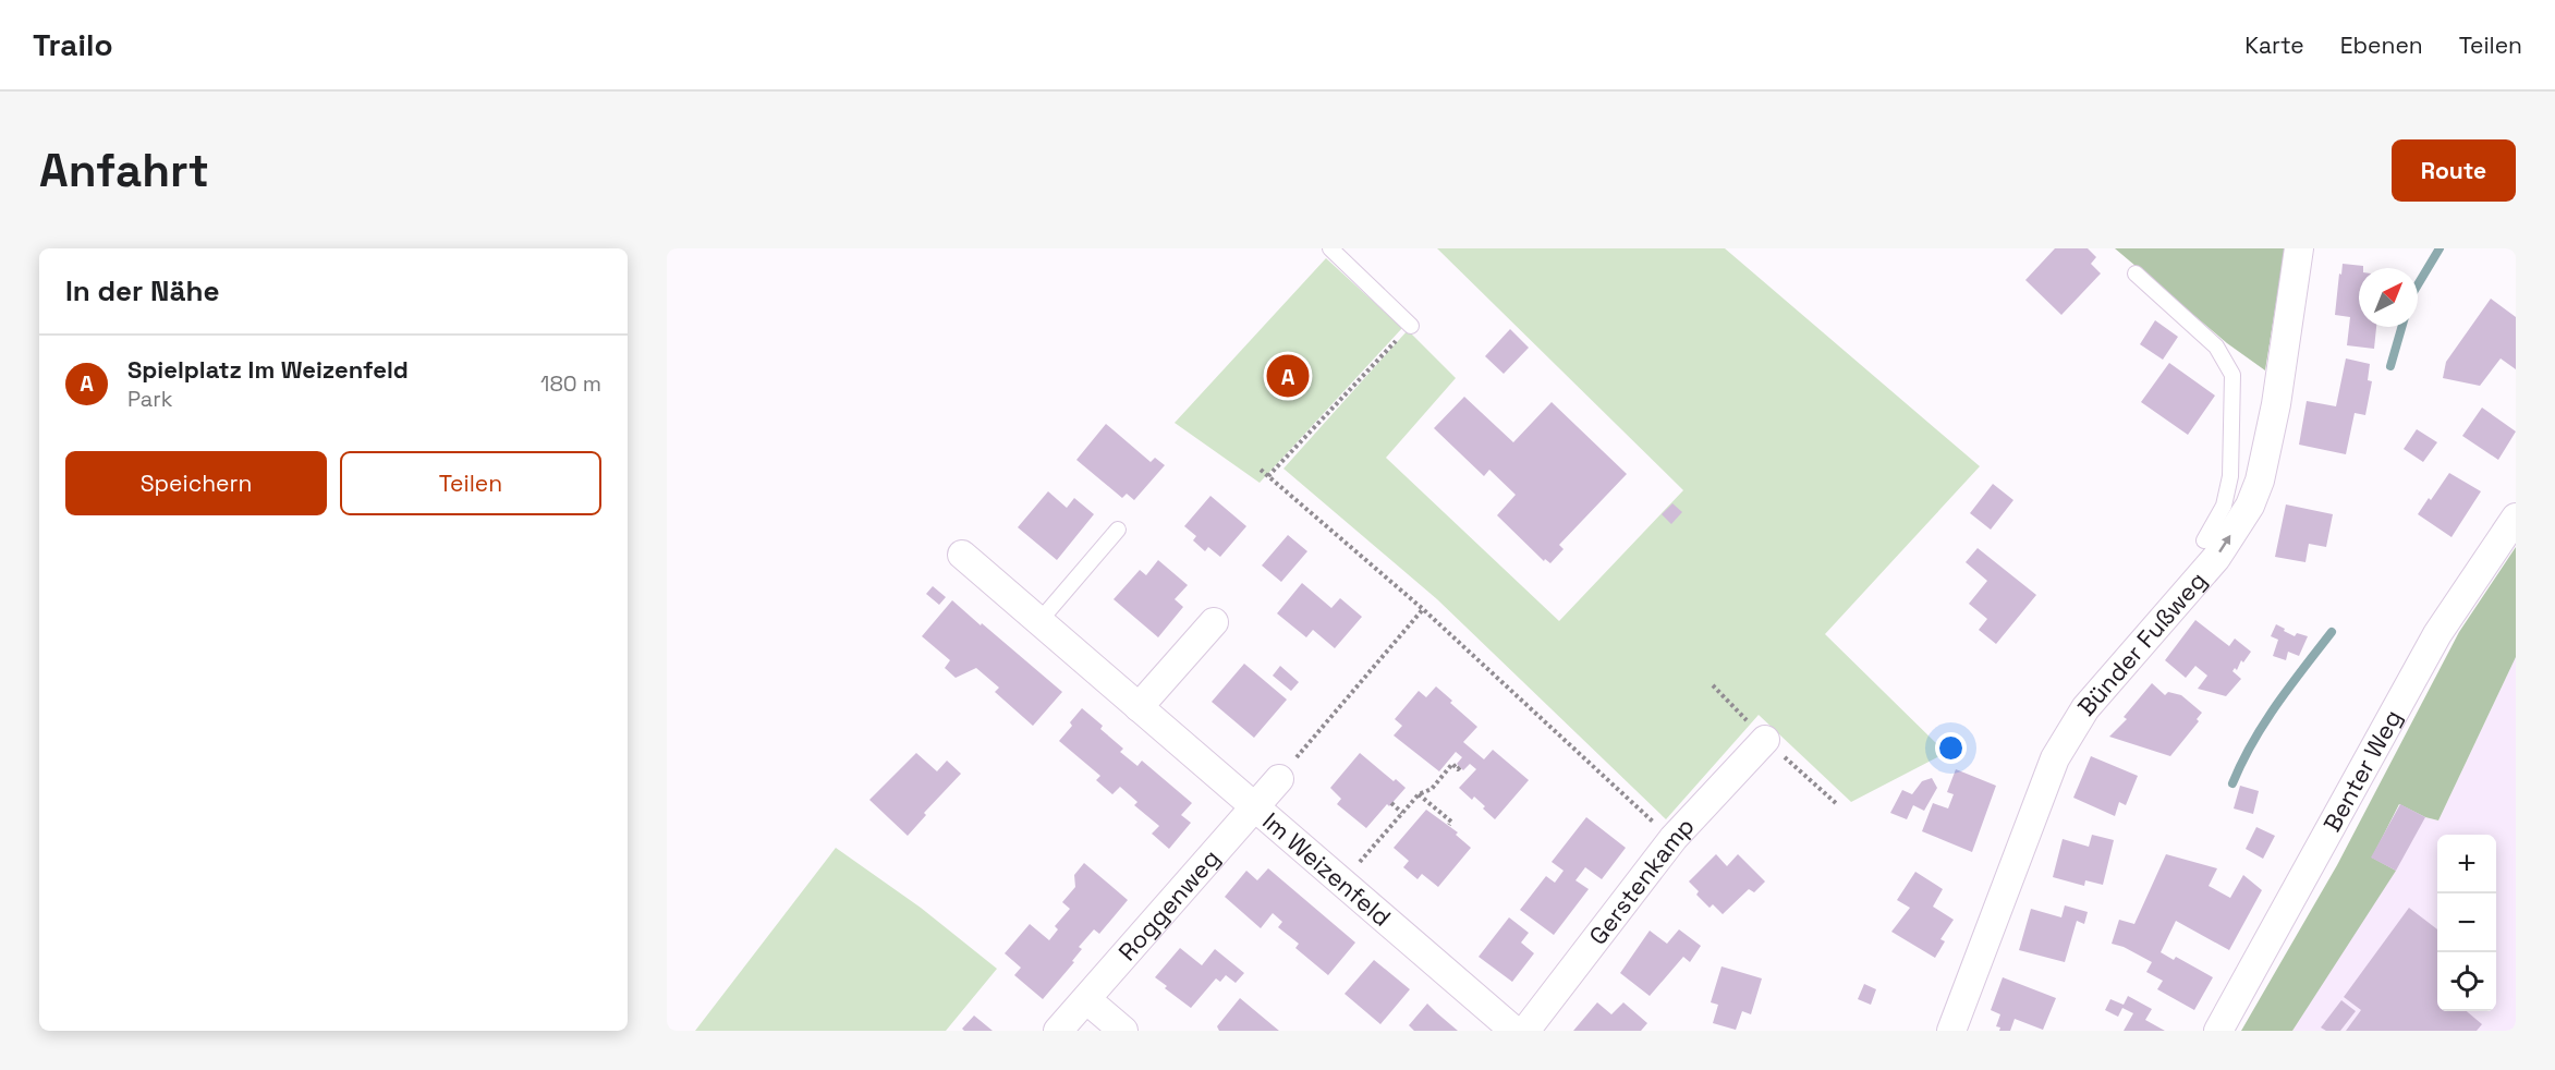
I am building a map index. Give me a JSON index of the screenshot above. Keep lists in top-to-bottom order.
{
  "streets": {
    "street": [
      "Bünder Fußweg",
      "Benter Weg",
      "Im Weizenfeld",
      "Gerstenkamp",
      "Roggenweg"
    ]
  },
  "crossings": [
    ["Im Weizenfeld", "Roggenweg"]
  ],
  "one_way": ["Bünder Fußweg"],
  "north": "top right",
  "page": {
    "header": "Trailo",
    "nav": ["Karte", "Ebenen", "Teilen"],
    "buttons": [
      "Route",
      ["Speichern", "Teilen"]
    ],
    "title": "Anfahrt",
    "heading": "In der Nähe",
    "list": [
      {
        "mark": "A",
        "name": "Spielplatz Im Weizenfeld",
        "note": "Park",
        "value": "180 m"
      }
    ],
    "pins": "A",
    "map_buttons": ["+", "−"]
  }
}
